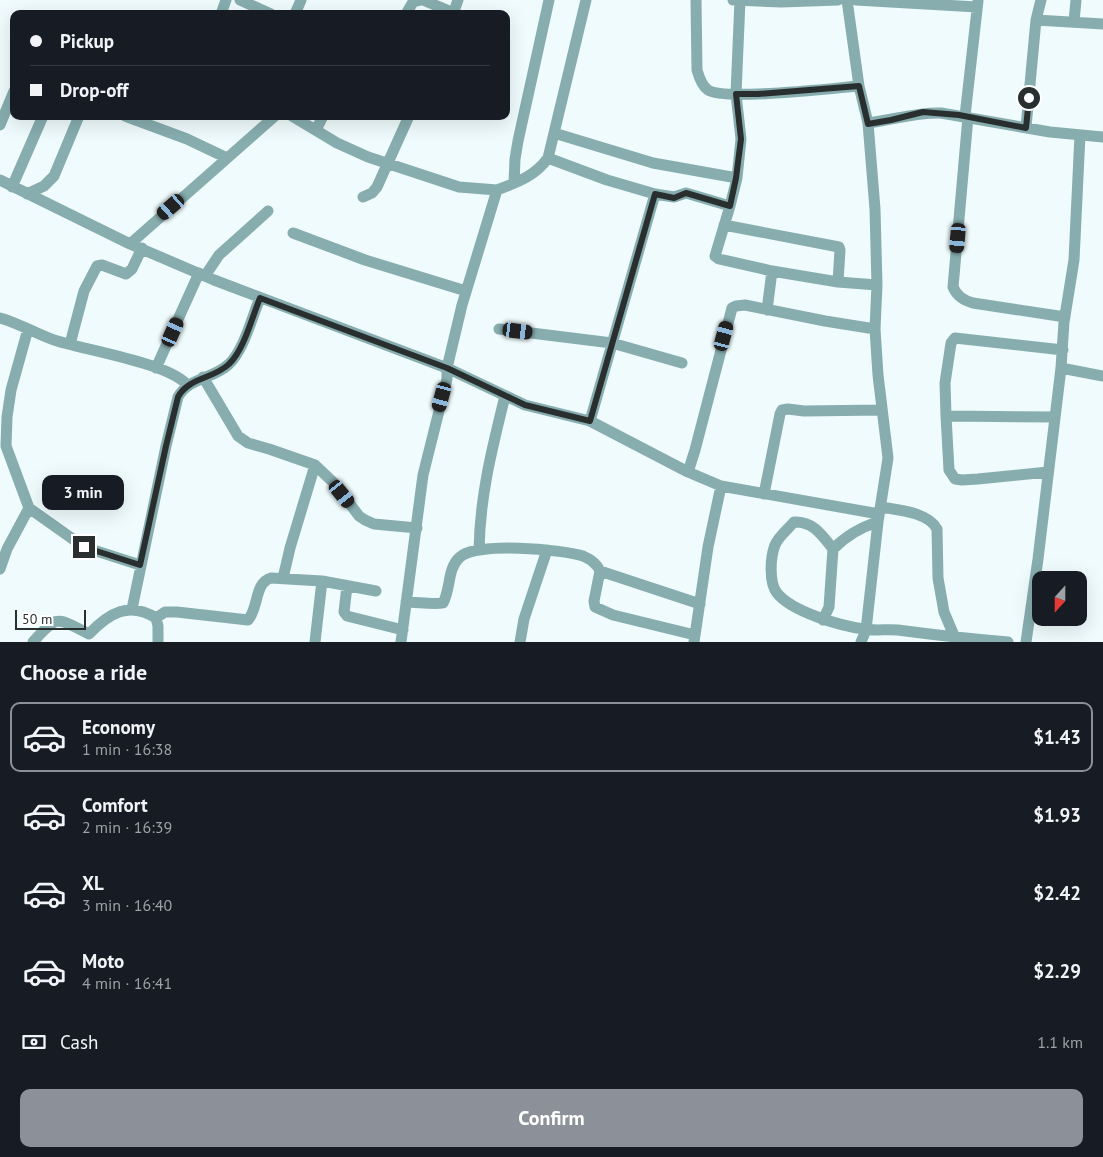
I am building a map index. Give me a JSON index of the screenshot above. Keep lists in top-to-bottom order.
{
  "scale_bar": "50 m",
  "north": "bottom",
  "page": {
    "banner": ["Pickup", "Drop-off"],
    "bubble": "3 min",
    "scale": "50 m",
    "heading": "Choose a ride",
    "list": [
      {
        "name": "Economy",
        "note": "1 min · 16:38",
        "value": "$1.43"
      },
      {
        "name": "Comfort",
        "note": "2 min · 16:39",
        "value": "$1.93"
      },
      {
        "name": "XL",
        "note": "3 min · 16:40",
        "value": "$2.42"
      },
      {
        "name": "Moto",
        "note": "4 min · 16:41",
        "value": "$2.29"
      }
    ],
    "pay": ["Cash", "1.1 km"],
    "buttons": "Confirm"
  }
}
